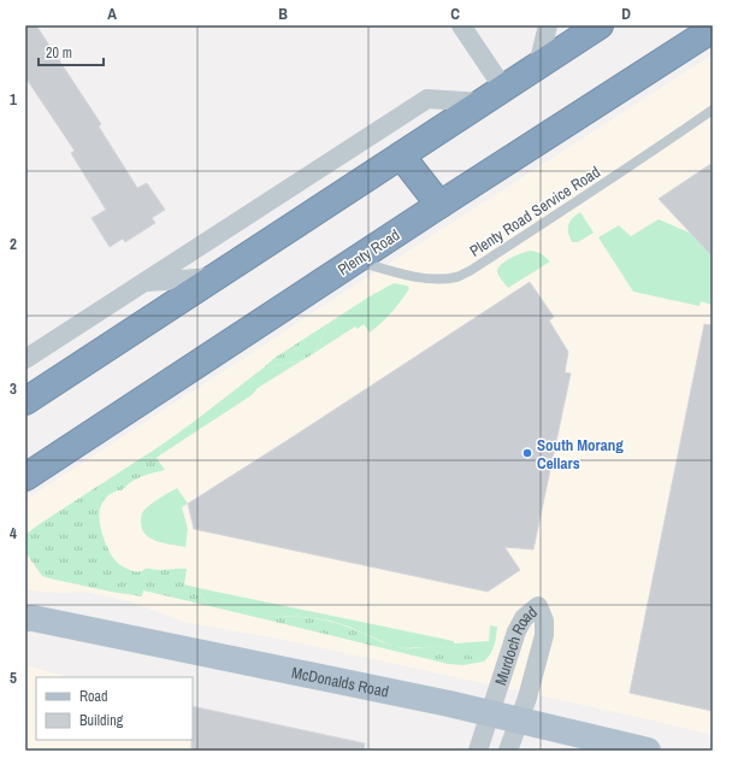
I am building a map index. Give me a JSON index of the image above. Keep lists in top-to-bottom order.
{
  "streets": {
    "highway": ["Plenty Road"],
    "main road": ["McDonalds Road"],
    "street": ["Murdoch Road"],
    "lane": ["Plenty Road Service Road"]
  },
  "crossings": [
    ["Plenty Road Service Road", "Plenty Road"],
    ["Murdoch Road", "McDonalds Road"]
  ],
  "places": ["South Morang Cellars"],
  "legend": ["Road", "Building"],
  "scale_bar": "20 m",
  "grid": {
    "columns": [
      "A",
      "B",
      "C",
      "D"
    ],
    "rows": [
      "1",
      "2",
      "3",
      "4",
      "5"
    ]
  }
}
